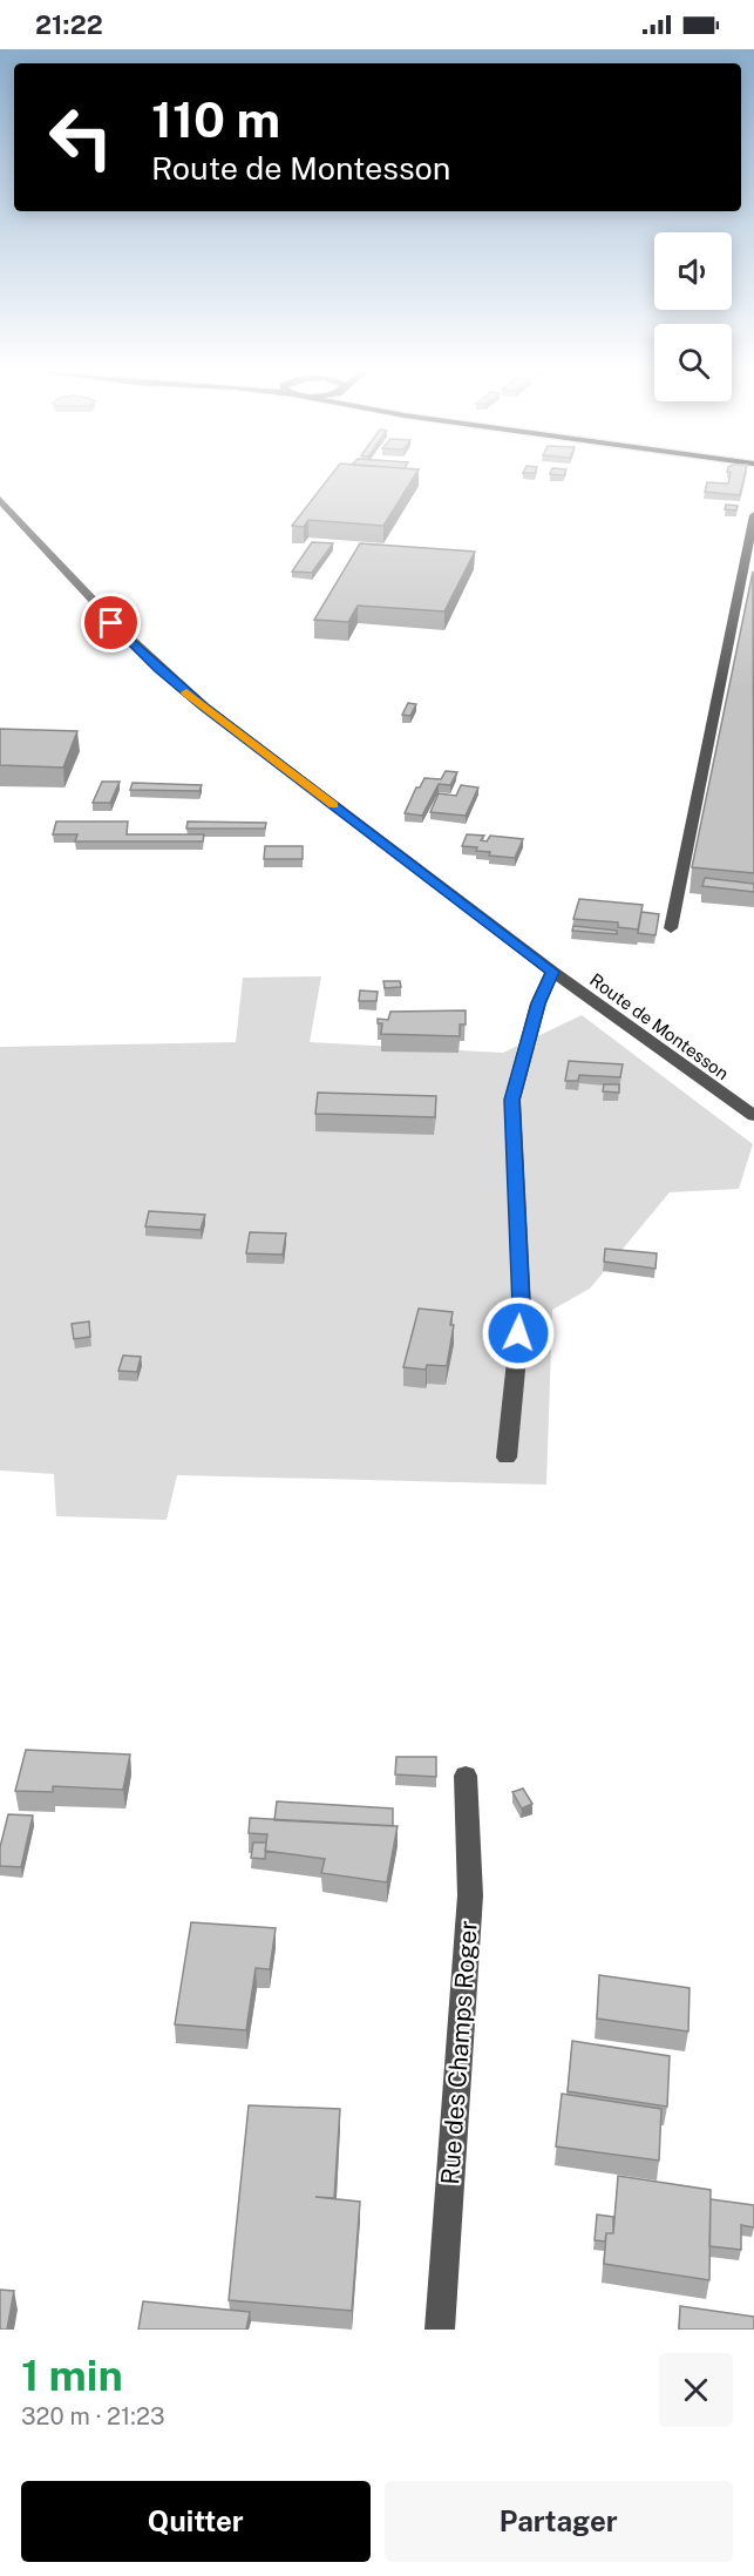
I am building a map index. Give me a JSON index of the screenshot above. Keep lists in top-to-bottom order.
{
  "streets": {
    "street": ["Route de Montesson", "Rue des Champs Roger"]
  },
  "page": {
    "status": "21:22",
    "turn": ["110 m", "Route de Montesson"],
    "heading": ["1 min", "320 m · 21:23"],
    "buttons": ["Quitter", "Partager"]
  }
}
